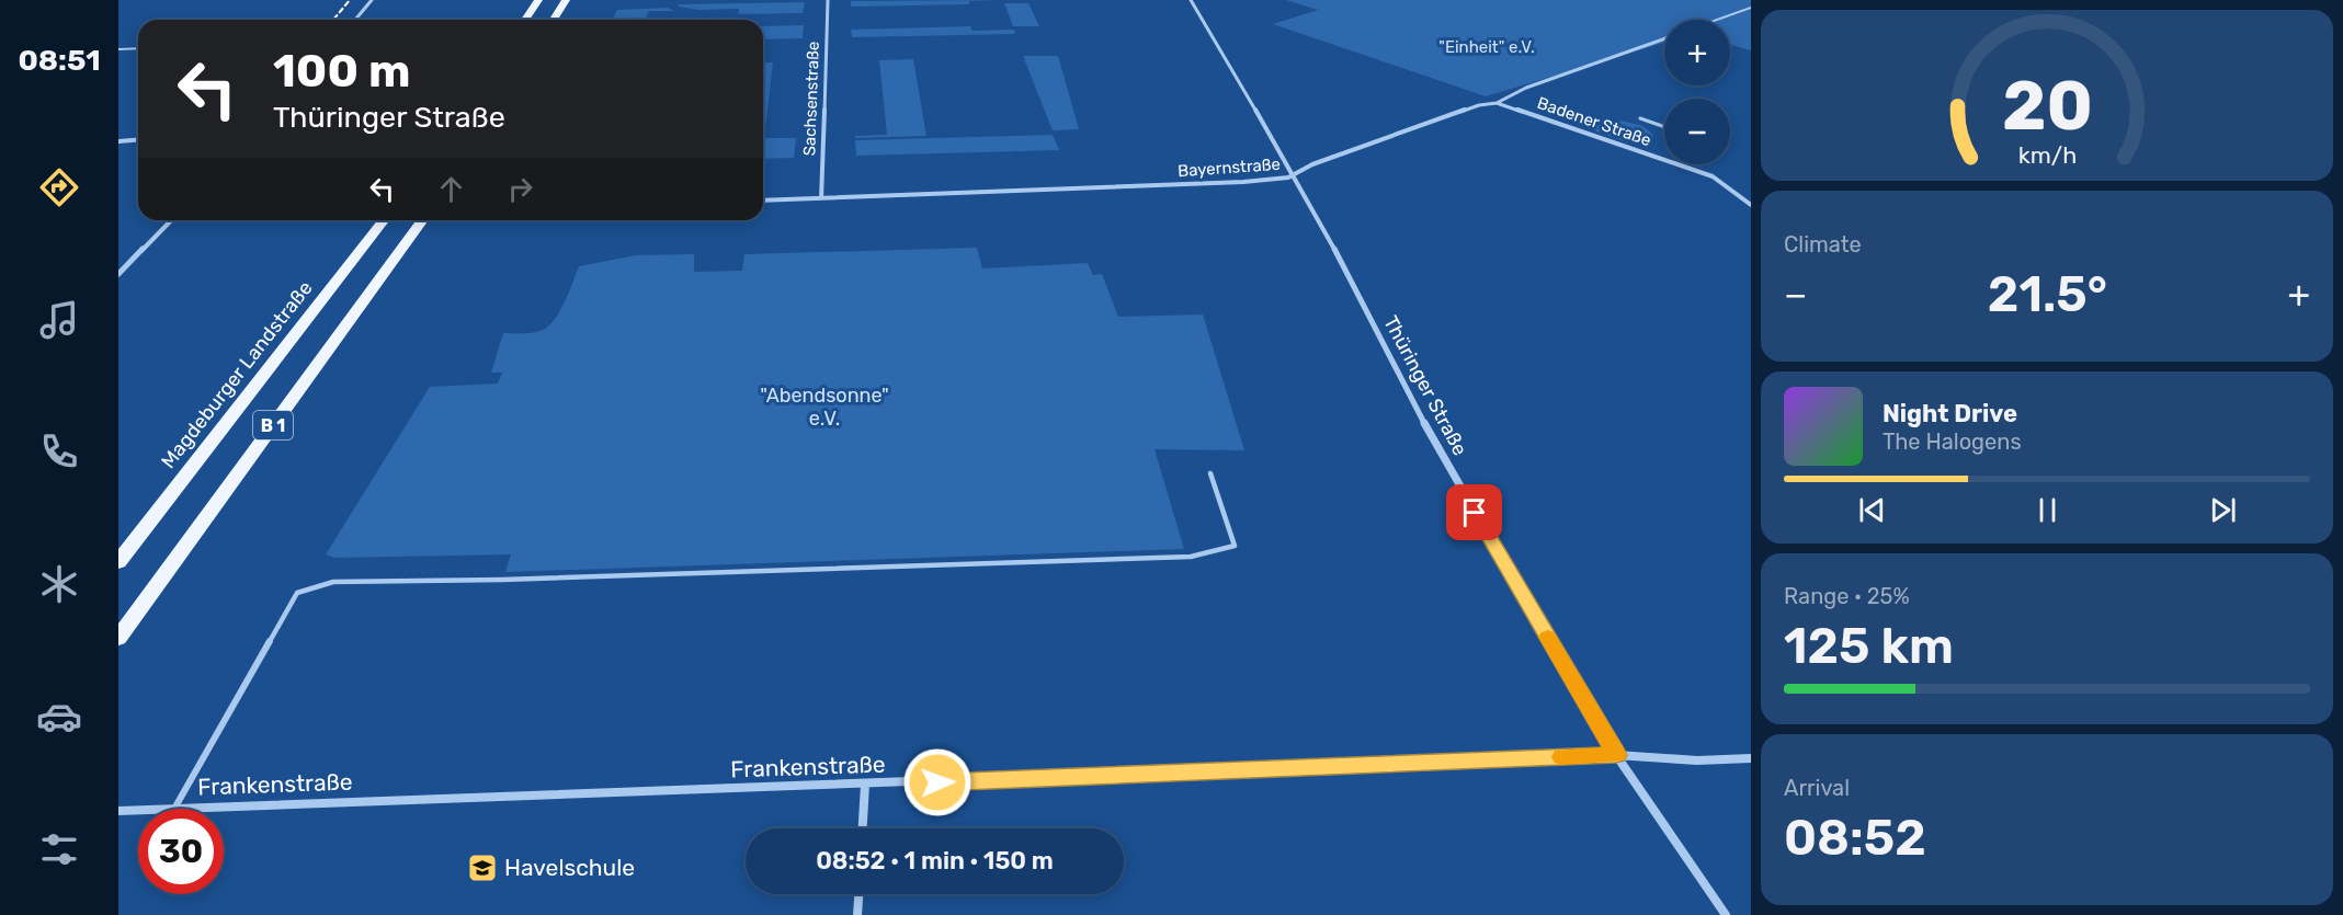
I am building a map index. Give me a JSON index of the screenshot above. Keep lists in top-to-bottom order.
{
  "streets": {
    "main road": ["Magdeburger Landstraße", "B 1"],
    "street": [
      "Sachsenstraße",
      "Badener Straße",
      "Bayernstraße",
      "Thüringer Straße",
      "Frankenstraße"
    ]
  },
  "crossings": [
    ["Sachsenstraße", "Bayernstraße"],
    ["Badener Straße", "Bayernstraße"],
    ["Bayernstraße", "Thüringer Straße"],
    ["Thüringer Straße", "Frankenstraße"]
  ],
  "parks": ["\"Einheit\" e.V.", "\"Abendsonne\" e.V."],
  "places": {
    "school or university": ["Havelschule"]
  },
  "page": {
    "tabs": "08:51",
    "map_buttons": ["+", "−"],
    "turn": ["100 m", "Thüringer Straße"],
    "tile": [
      "Climate",
      ["Range · 25%", "125 km"],
      ["Arrival", "08:52"]
    ],
    "heat": ["−", "21.5°", "+"],
    "song": ["Night Drive", "The Halogens"],
    "limit": "30",
    "trip": "08:52 · 1 min · 150 m",
    "gauge": ["20", "km/h"]
  }
}
